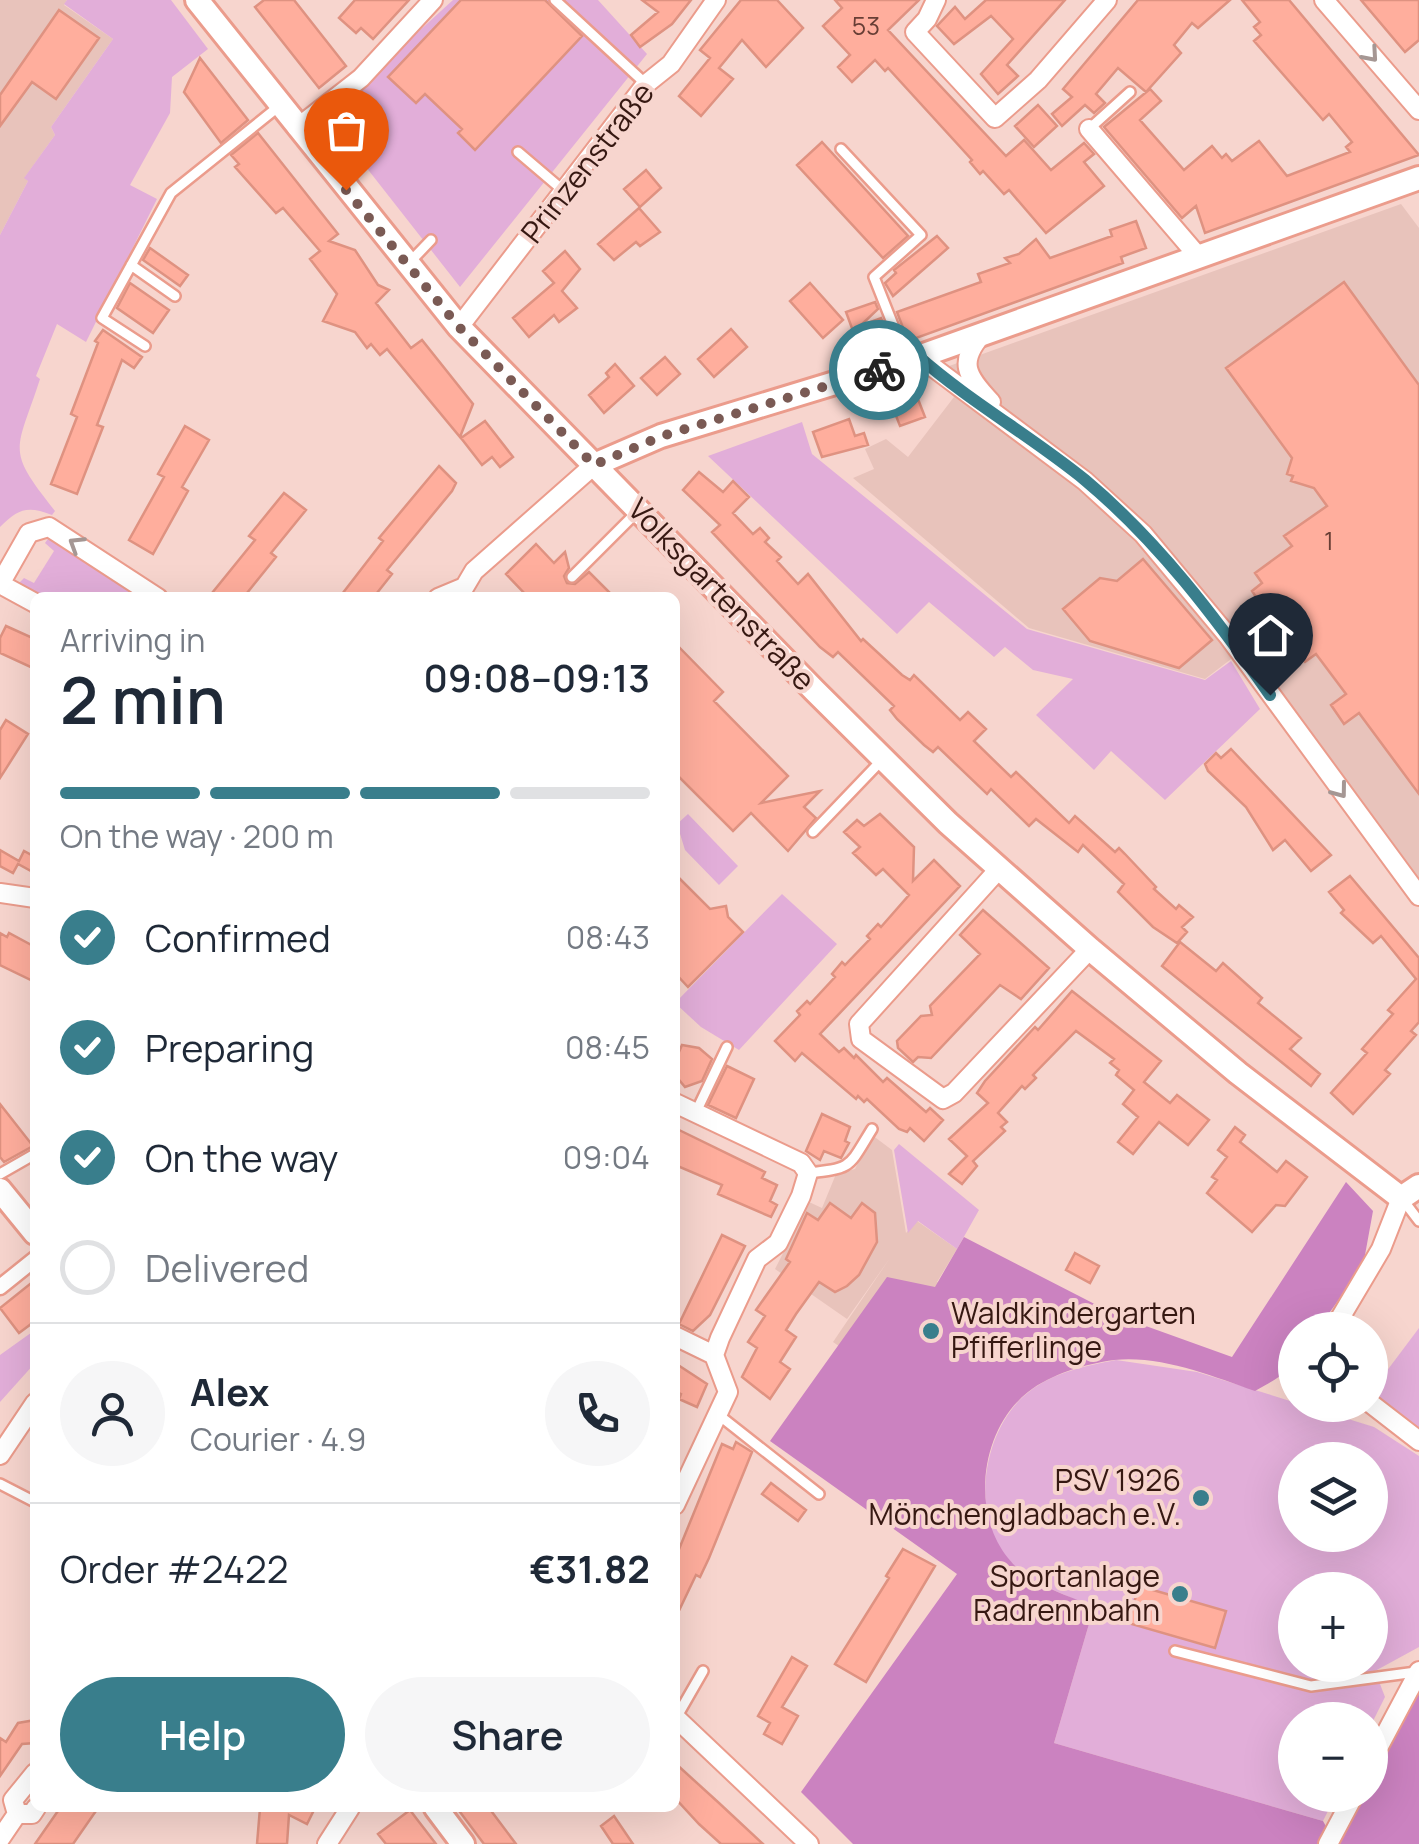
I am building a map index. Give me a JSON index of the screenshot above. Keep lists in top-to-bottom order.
{
  "streets": {
    "street": ["Prinzenstraße", "Volksgartenstraße"]
  },
  "crossings": [
    ["Prinzenstraße", "Volksgartenstraße"]
  ],
  "places": ["Waldkindergarten Pfifferlinge", "PSV 1926 Mönchengladbach e.V.", "Sportanlage Radrennbahn"],
  "house_numbers": ["53", "1"],
  "page": {
    "heading": ["2 min", "Arriving in", "09:08–09:13"],
    "panel": [
      "Alex",
      "Courier · 4.9",
      "Order #2422",
      "€31.82"
    ],
    "bar": "On the way · 200 m",
    "list": [
      ["Confirmed", "08:43"],
      ["Preparing", "08:45"],
      ["On the way", "09:04"],
      "Delivered"
    ],
    "map_buttons": ["+", "−"],
    "buttons": ["Help", "Share"]
  }
}
